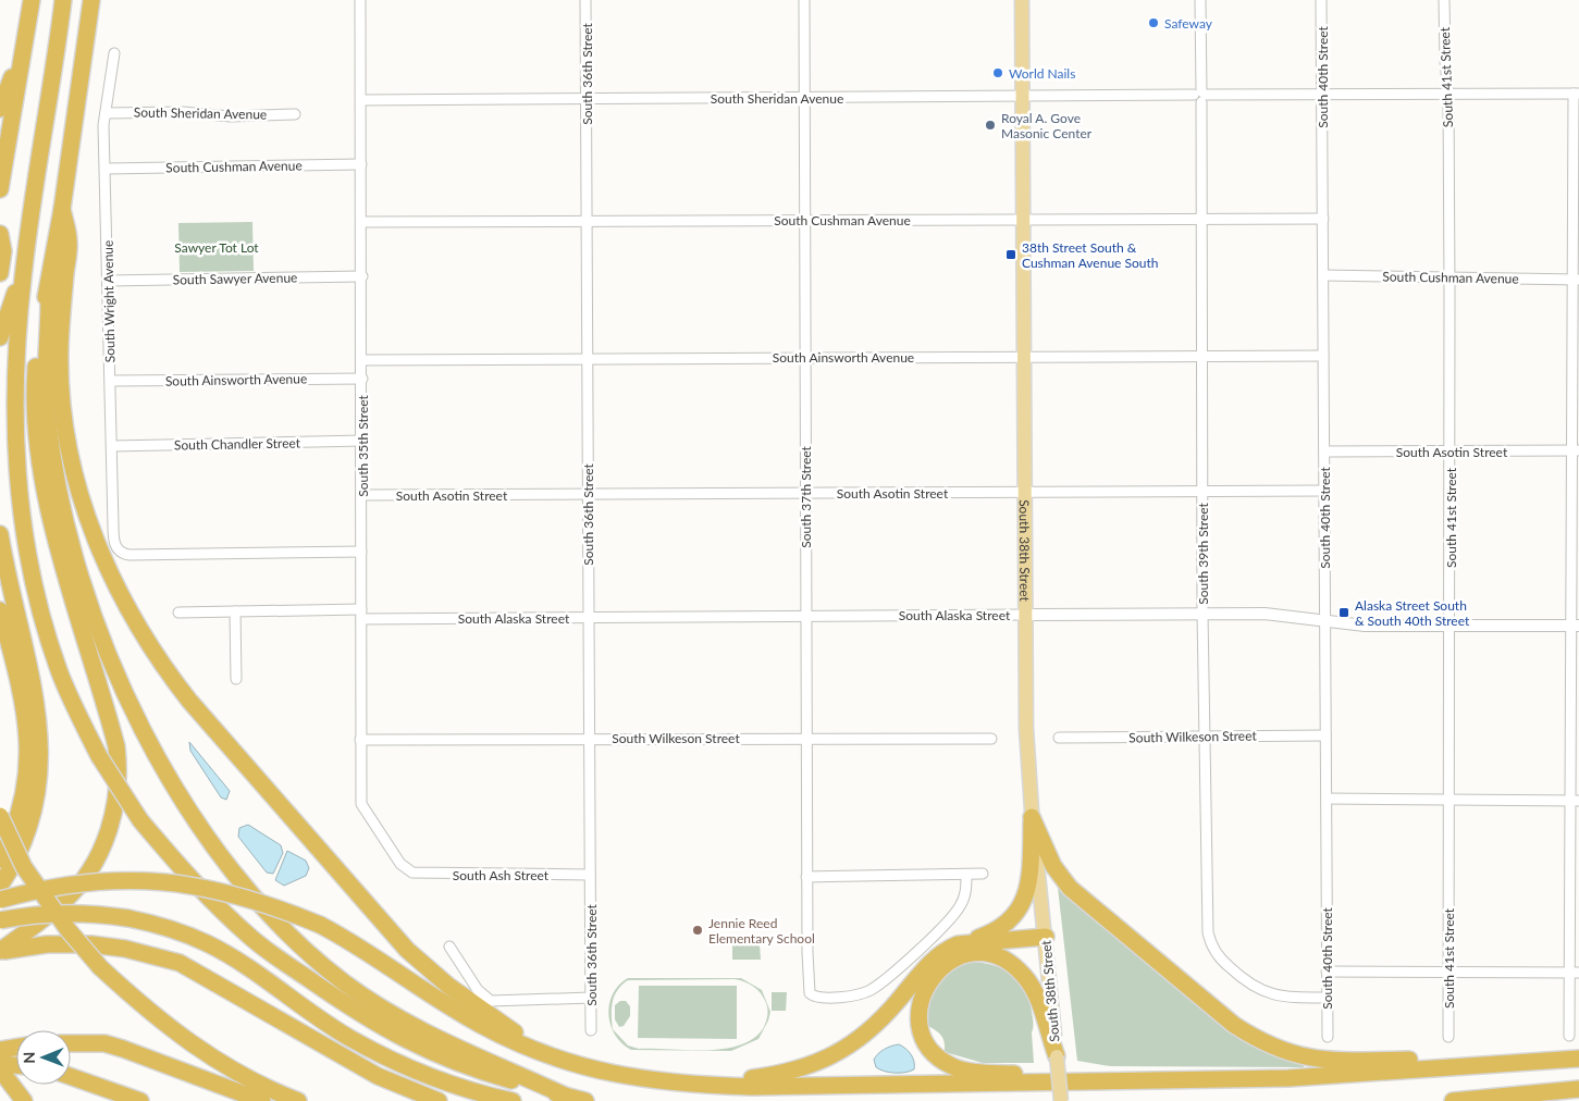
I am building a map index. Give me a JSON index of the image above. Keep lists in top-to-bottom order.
{
  "streets": {
    "main road": ["South 38th Street"],
    "street": [
      "South 36th Street",
      "South 40th Street",
      "South 41st Street",
      "South Sheridan Avenue",
      "South Cushman Avenue",
      "South Sawyer Avenue",
      "South Wright Avenue",
      "South Ainsworth Avenue",
      "South Chandler Street",
      "South 35th Street",
      "South Asotin Street",
      "South 37th Street",
      "South 39th Street",
      "South Alaska Street",
      "South Wilkeson Street",
      "South Ash Street"
    ]
  },
  "crossings": [
    ["South 36th Street", "South Sheridan Avenue"],
    ["South 36th Street", "South Cushman Avenue"],
    ["South 36th Street", "South Ainsworth Avenue"],
    ["South 36th Street", "South Asotin Street"],
    ["South 36th Street", "South Alaska Street"],
    ["South 36th Street", "South Wilkeson Street"],
    ["South 36th Street", "South Ash Street"],
    ["South 40th Street", "South Sheridan Avenue"],
    ["South 40th Street", "South Cushman Avenue"],
    ["South 40th Street", "South Ainsworth Avenue"],
    ["South 40th Street", "South Asotin Street"],
    ["South 40th Street", "South 39th Street"],
    ["South 40th Street", "South Alaska Street"],
    ["South 40th Street", "South Wilkeson Street"],
    ["South 41st Street", "South Sheridan Avenue"],
    ["South 41st Street", "South Cushman Avenue"],
    ["South 41st Street", "South Asotin Street"],
    ["South 41st Street", "South Alaska Street"],
    ["South Sheridan Avenue", "South Wright Avenue"],
    ["South Sheridan Avenue", "South 35th Street"],
    ["South Sheridan Avenue", "South 37th Street"],
    ["South Sheridan Avenue", "South 38th Street"],
    ["South Sheridan Avenue", "South 39th Street"],
    ["South Cushman Avenue", "South Wright Avenue"],
    ["South Cushman Avenue", "South 35th Street"],
    ["South Cushman Avenue", "South 37th Street"],
    ["South Cushman Avenue", "South 38th Street"],
    ["South Cushman Avenue", "South 39th Street"],
    ["South Sawyer Avenue", "South Wright Avenue"],
    ["South Sawyer Avenue", "South 35th Street"],
    ["South Wright Avenue", "South Ainsworth Avenue"],
    ["South Wright Avenue", "South Chandler Street"],
    ["South Wright Avenue", "South 35th Street"],
    ["South Ainsworth Avenue", "South 35th Street"],
    ["South Ainsworth Avenue", "South 37th Street"],
    ["South Ainsworth Avenue", "South 38th Street"],
    ["South Ainsworth Avenue", "South 39th Street"],
    ["South Chandler Street", "South 35th Street"],
    ["South 35th Street", "South Asotin Street"],
    ["South 35th Street", "South Alaska Street"],
    ["South 35th Street", "South Wilkeson Street"],
    ["South 35th Street", "South Ash Street"],
    ["South Asotin Street", "South 37th Street"],
    ["South Asotin Street", "South 38th Street"],
    ["South Asotin Street", "South 39th Street"],
    ["South 37th Street", "South Alaska Street"],
    ["South 37th Street", "South Wilkeson Street"],
    ["South 38th Street", "South Alaska Street"],
    ["South 39th Street", "South Alaska Street"],
    ["South 39th Street", "South Wilkeson Street"]
  ],
  "parks": ["Sawyer Tot Lot"],
  "places": {
    "other": [
      "Safeway",
      "World Nails",
      "Royal A. Gove Masonic Center",
      "Jennie Reed Elementary School"
    ],
    "transit": ["38th Street South & Cushman Avenue South", "Alaska Street South & South 40th Street"]
  },
  "north": "left"
}
